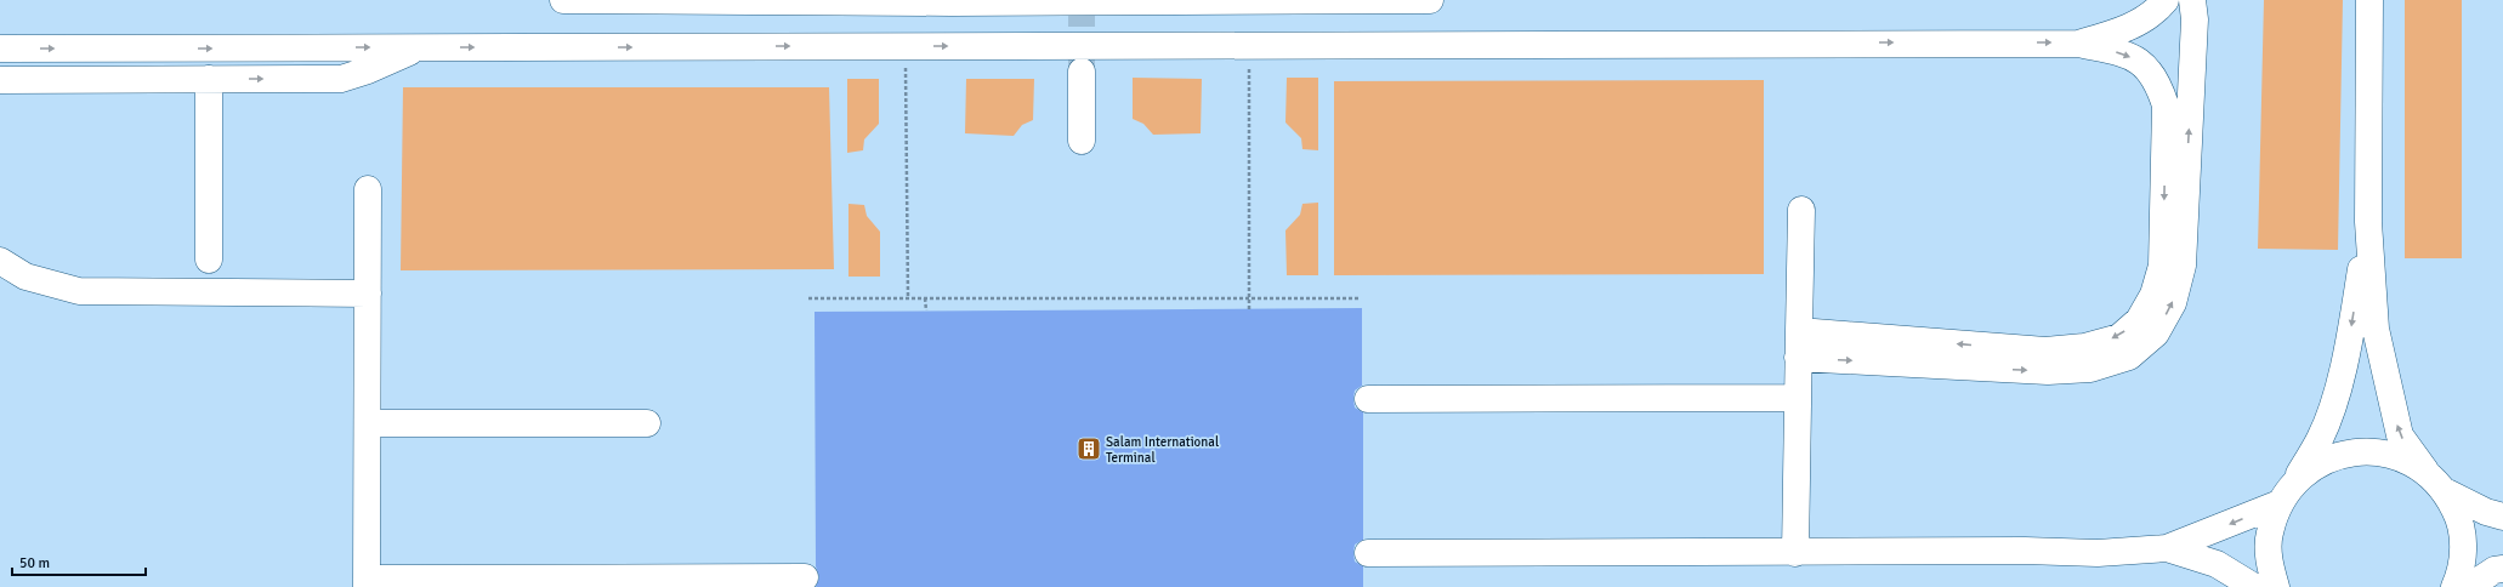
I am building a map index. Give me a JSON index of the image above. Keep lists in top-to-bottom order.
{
  "places": {
    "building": ["Salam International Terminal"]
  },
  "scale_bar": "50 m"
}
